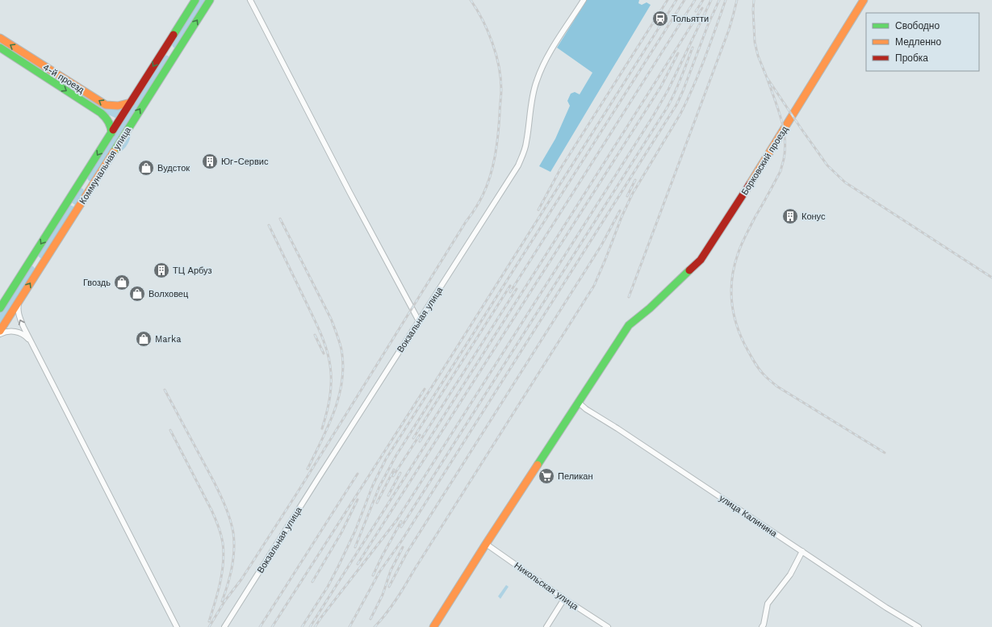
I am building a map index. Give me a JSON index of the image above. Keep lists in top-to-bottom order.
{
  "streets": {
    "main road": ["4-й проезд", "Борковский проезд", "Коммунальная улица"],
    "street": ["Вокзальная улица", "улица Калинина", "Никольская улица"]
  },
  "crossings": [
    ["4-й проезд", "Коммунальная улица"],
    ["Борковский проезд", "улица Калинина"]
  ],
  "places": {
    "station": ["Тольятти"],
    "building": ["Юг-Сервис", "Конус", "ТЦ Арбуз"],
    "shop": [
      "Вудсток",
      "Гвоздь",
      "Волховец",
      "Marka"
    ],
    "supermarket": ["Пеликан"]
  },
  "legend": ["Свободно", "Медленно", "Пробка"]
}
